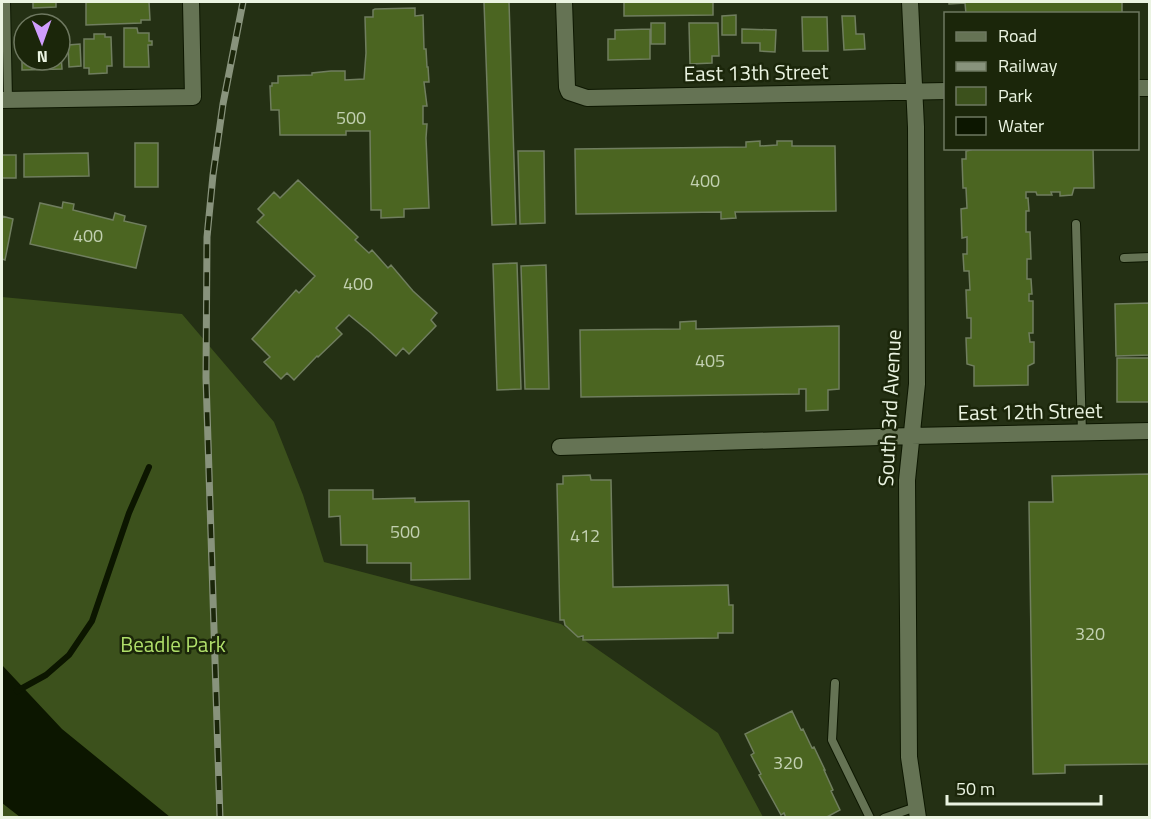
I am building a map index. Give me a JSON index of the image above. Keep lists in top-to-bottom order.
{
  "streets": {
    "street": ["East 13th Street", "South 3rd Avenue", "East 12th Street"]
  },
  "crossings": [
    ["East 13th Street", "South 3rd Avenue"],
    ["South 3rd Avenue", "East 12th Street"]
  ],
  "parks": ["Beadle Park"],
  "house_numbers": [
    "500",
    "400",
    "400",
    "400",
    "405",
    "500",
    "412",
    "320",
    "320"
  ],
  "legend": [
    "Road",
    "Railway",
    "Park",
    "Water"
  ],
  "scale_bar": "50 m",
  "north": "bottom"
}
